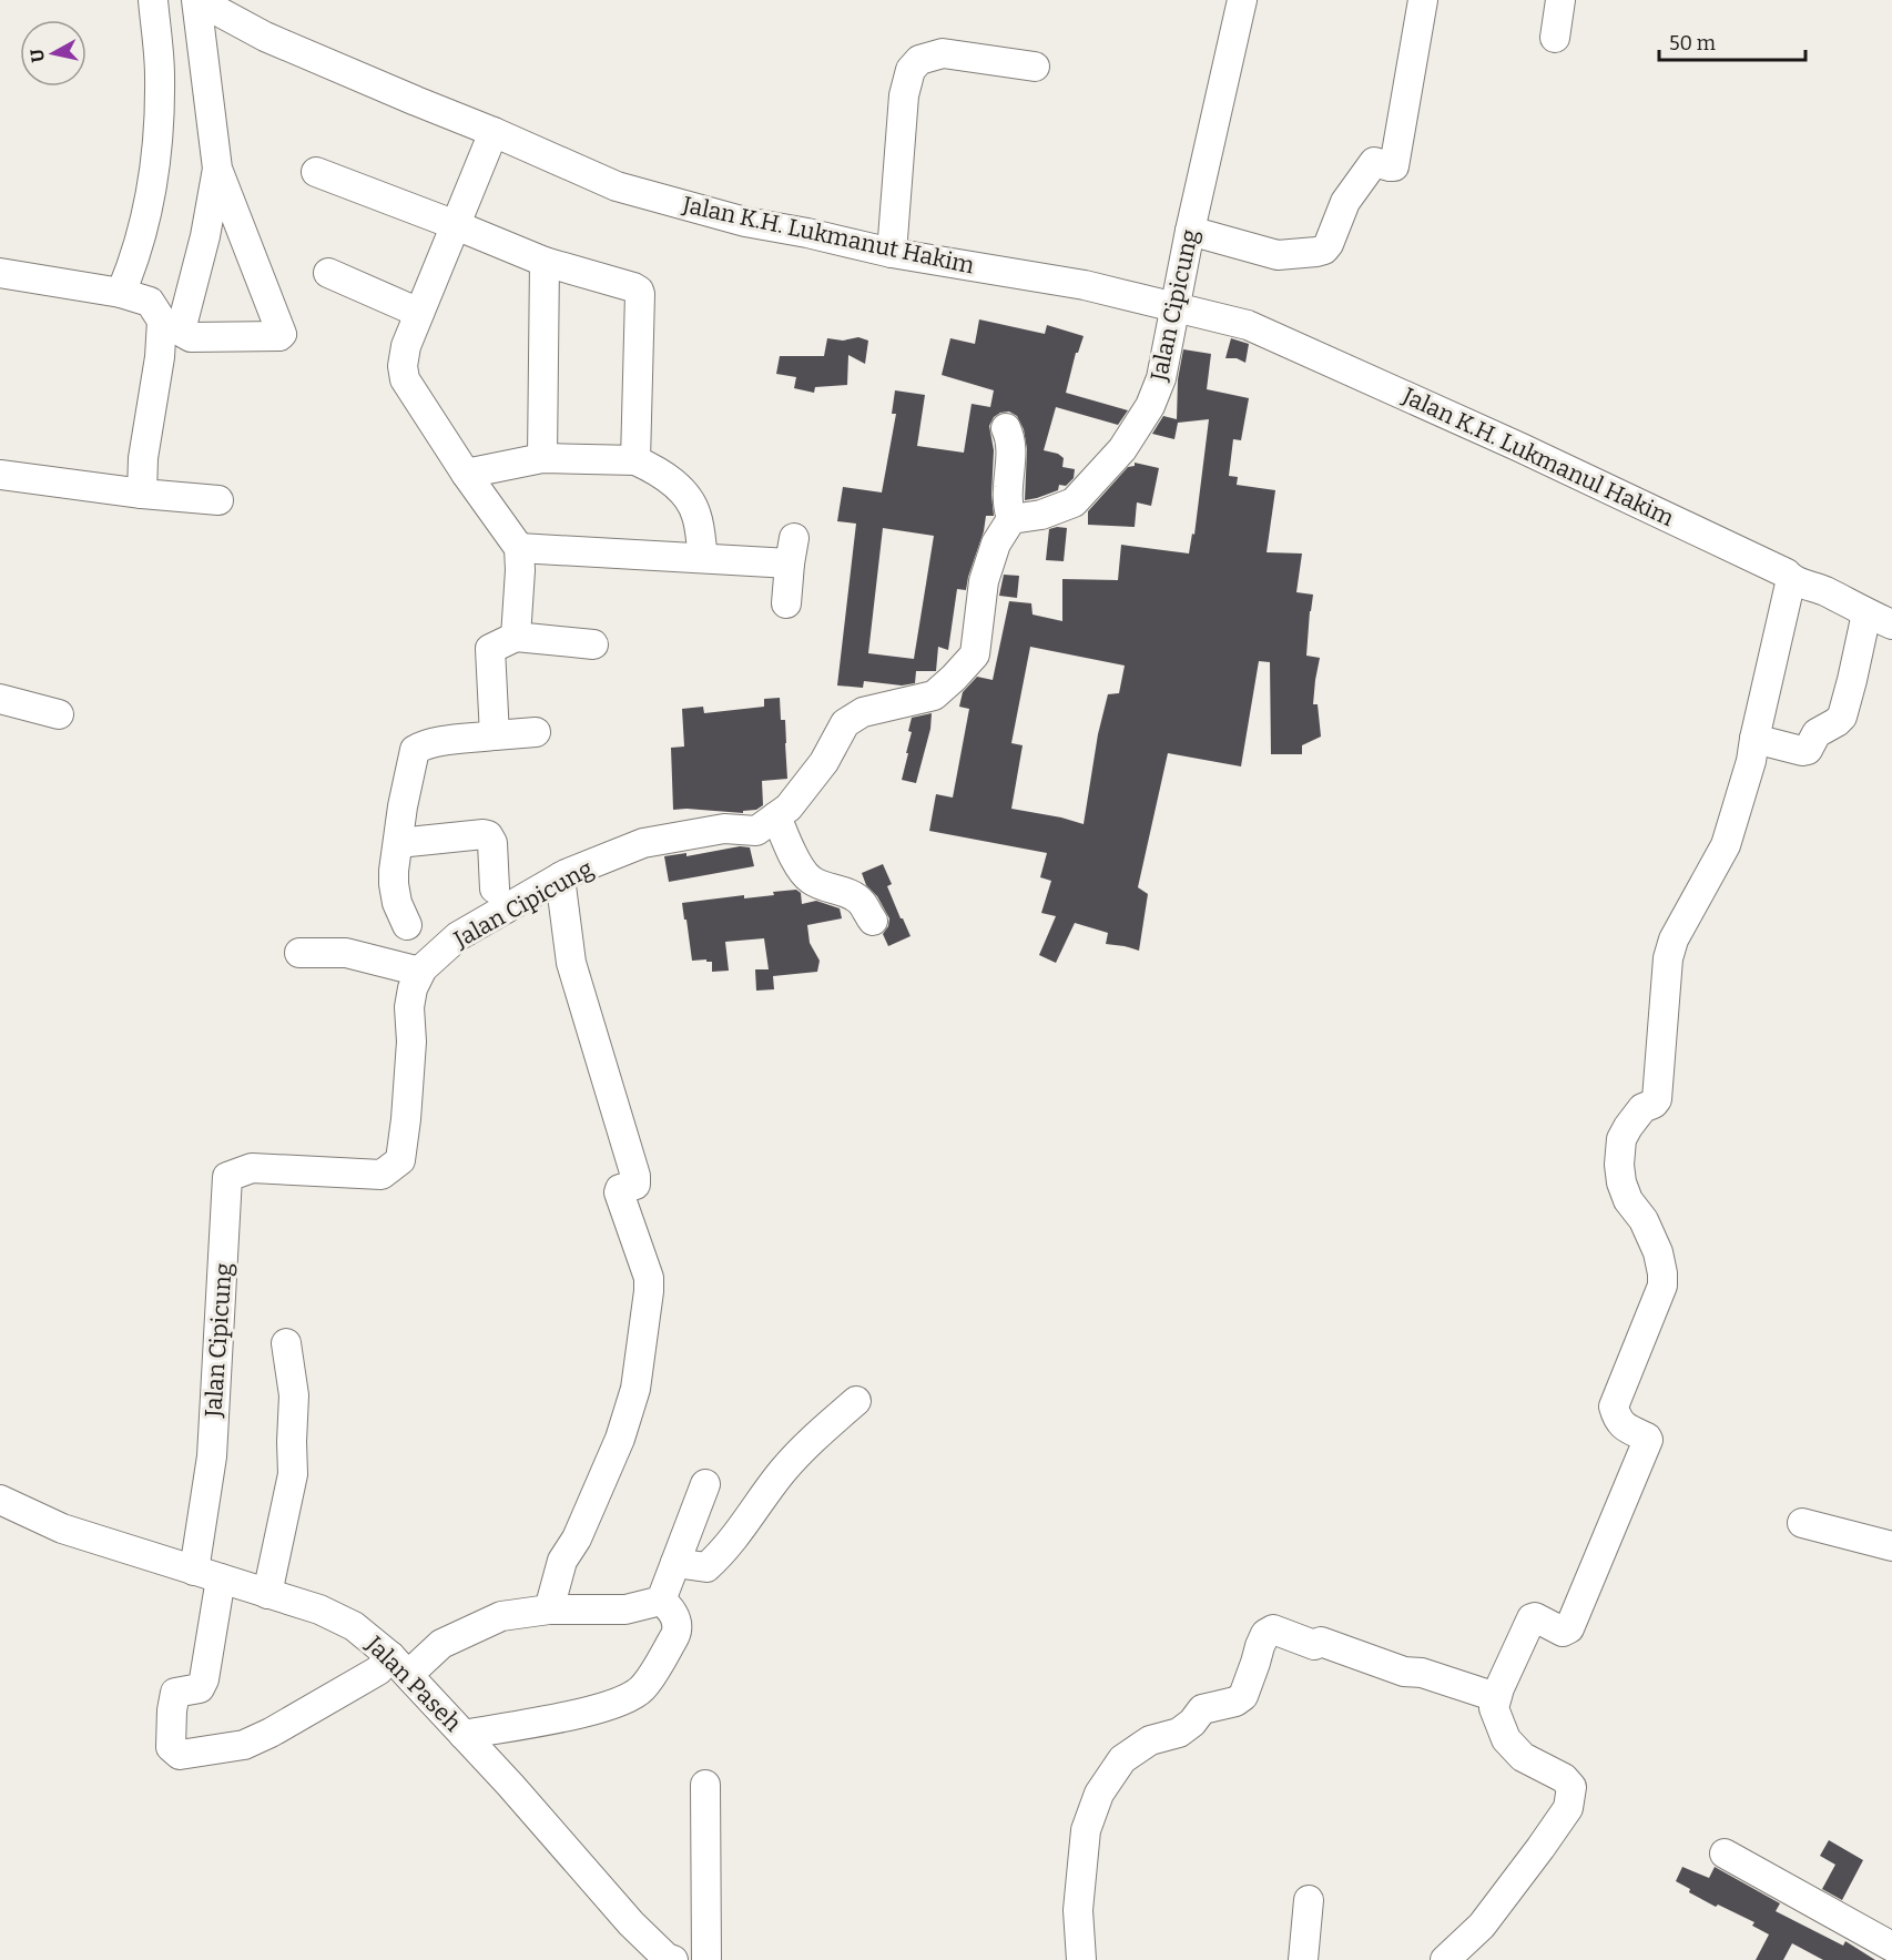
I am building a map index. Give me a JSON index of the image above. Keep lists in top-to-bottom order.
{
  "streets": {
    "street": [
      "Jalan K.H. Lukmanut Hakim",
      "Jalan Cipicung",
      "Jalan K.H. Lukmanul Hakim",
      "Jalan Paseh"
    ]
  },
  "crossings": [
    ["Jalan K.H. Lukmanut Hakim", "Jalan Cipicung"],
    ["Jalan K.H. Lukmanut Hakim", "Jalan K.H. Lukmanul Hakim"],
    ["Jalan Cipicung", "Jalan K.H. Lukmanul Hakim"],
    ["Jalan Cipicung", "Jalan Paseh"]
  ],
  "scale_bar": "50 m",
  "north": "left"
}
